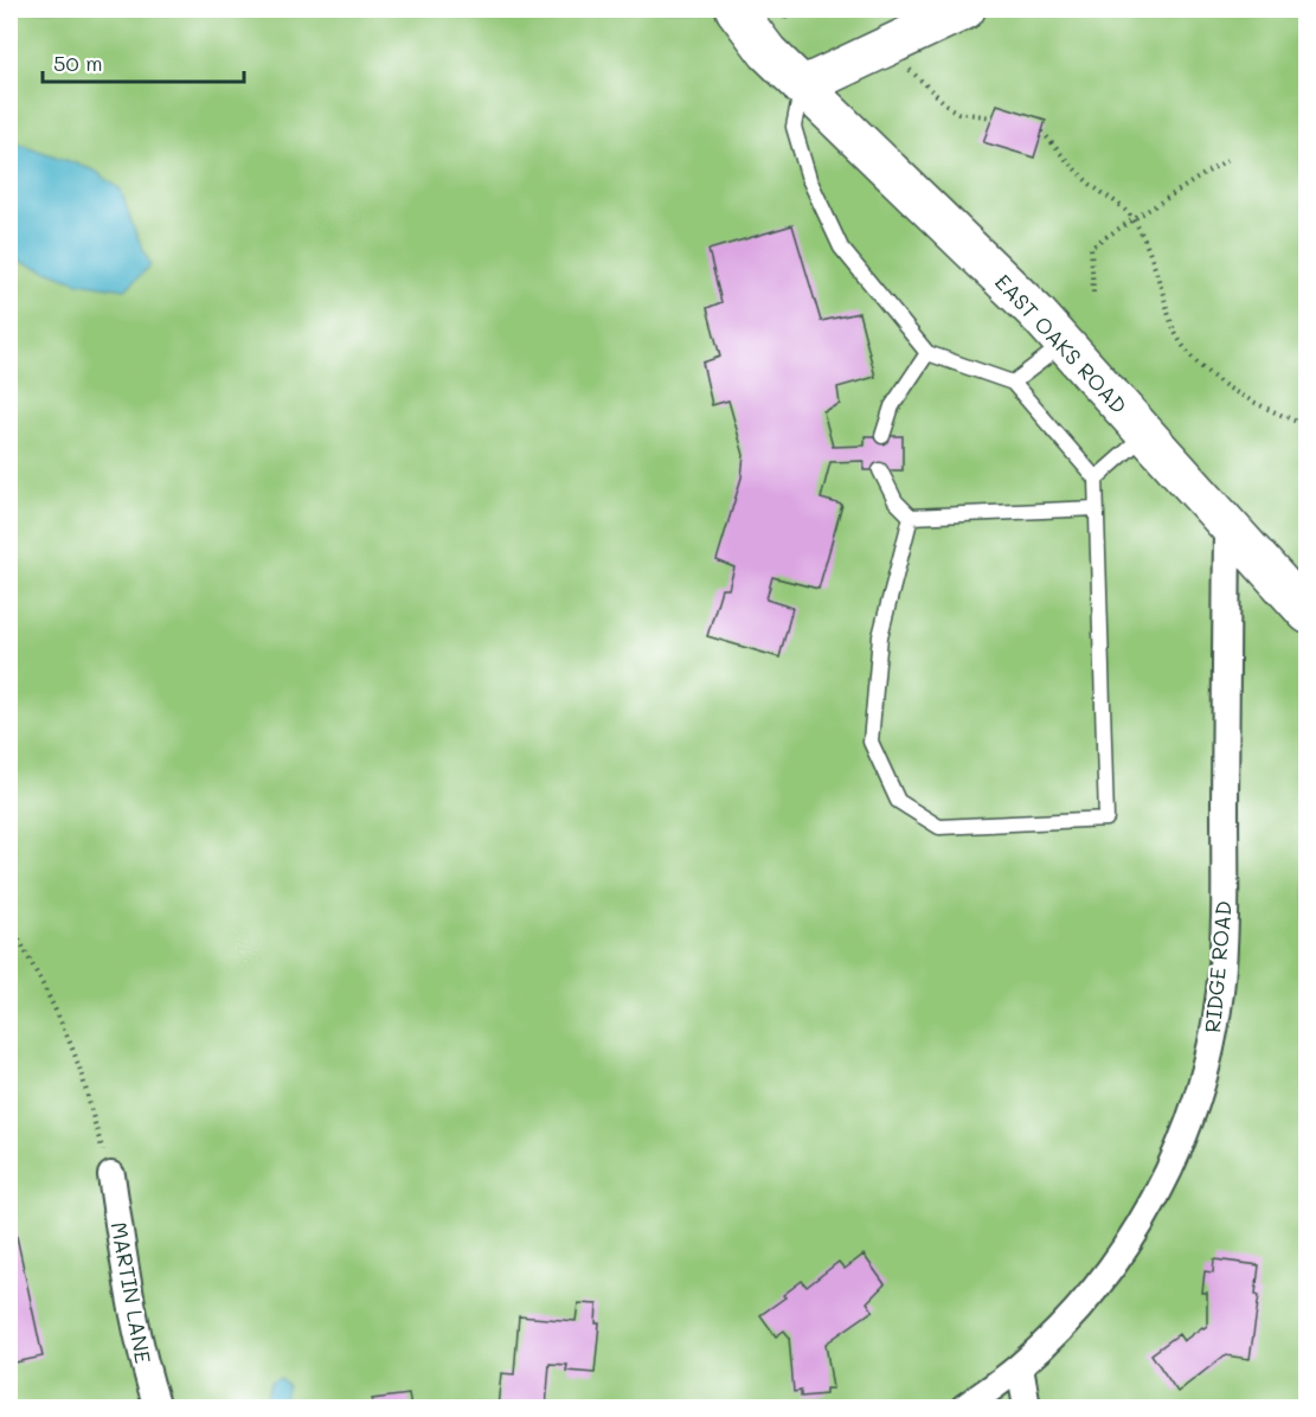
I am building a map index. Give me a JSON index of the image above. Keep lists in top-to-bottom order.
{
  "streets": {
    "street": ["EAST OAKS ROAD", "RIDGE ROAD", "MARTIN LANE"]
  },
  "crossings": [
    ["EAST OAKS ROAD", "RIDGE ROAD"]
  ],
  "scale_bar": "50 m"
}
